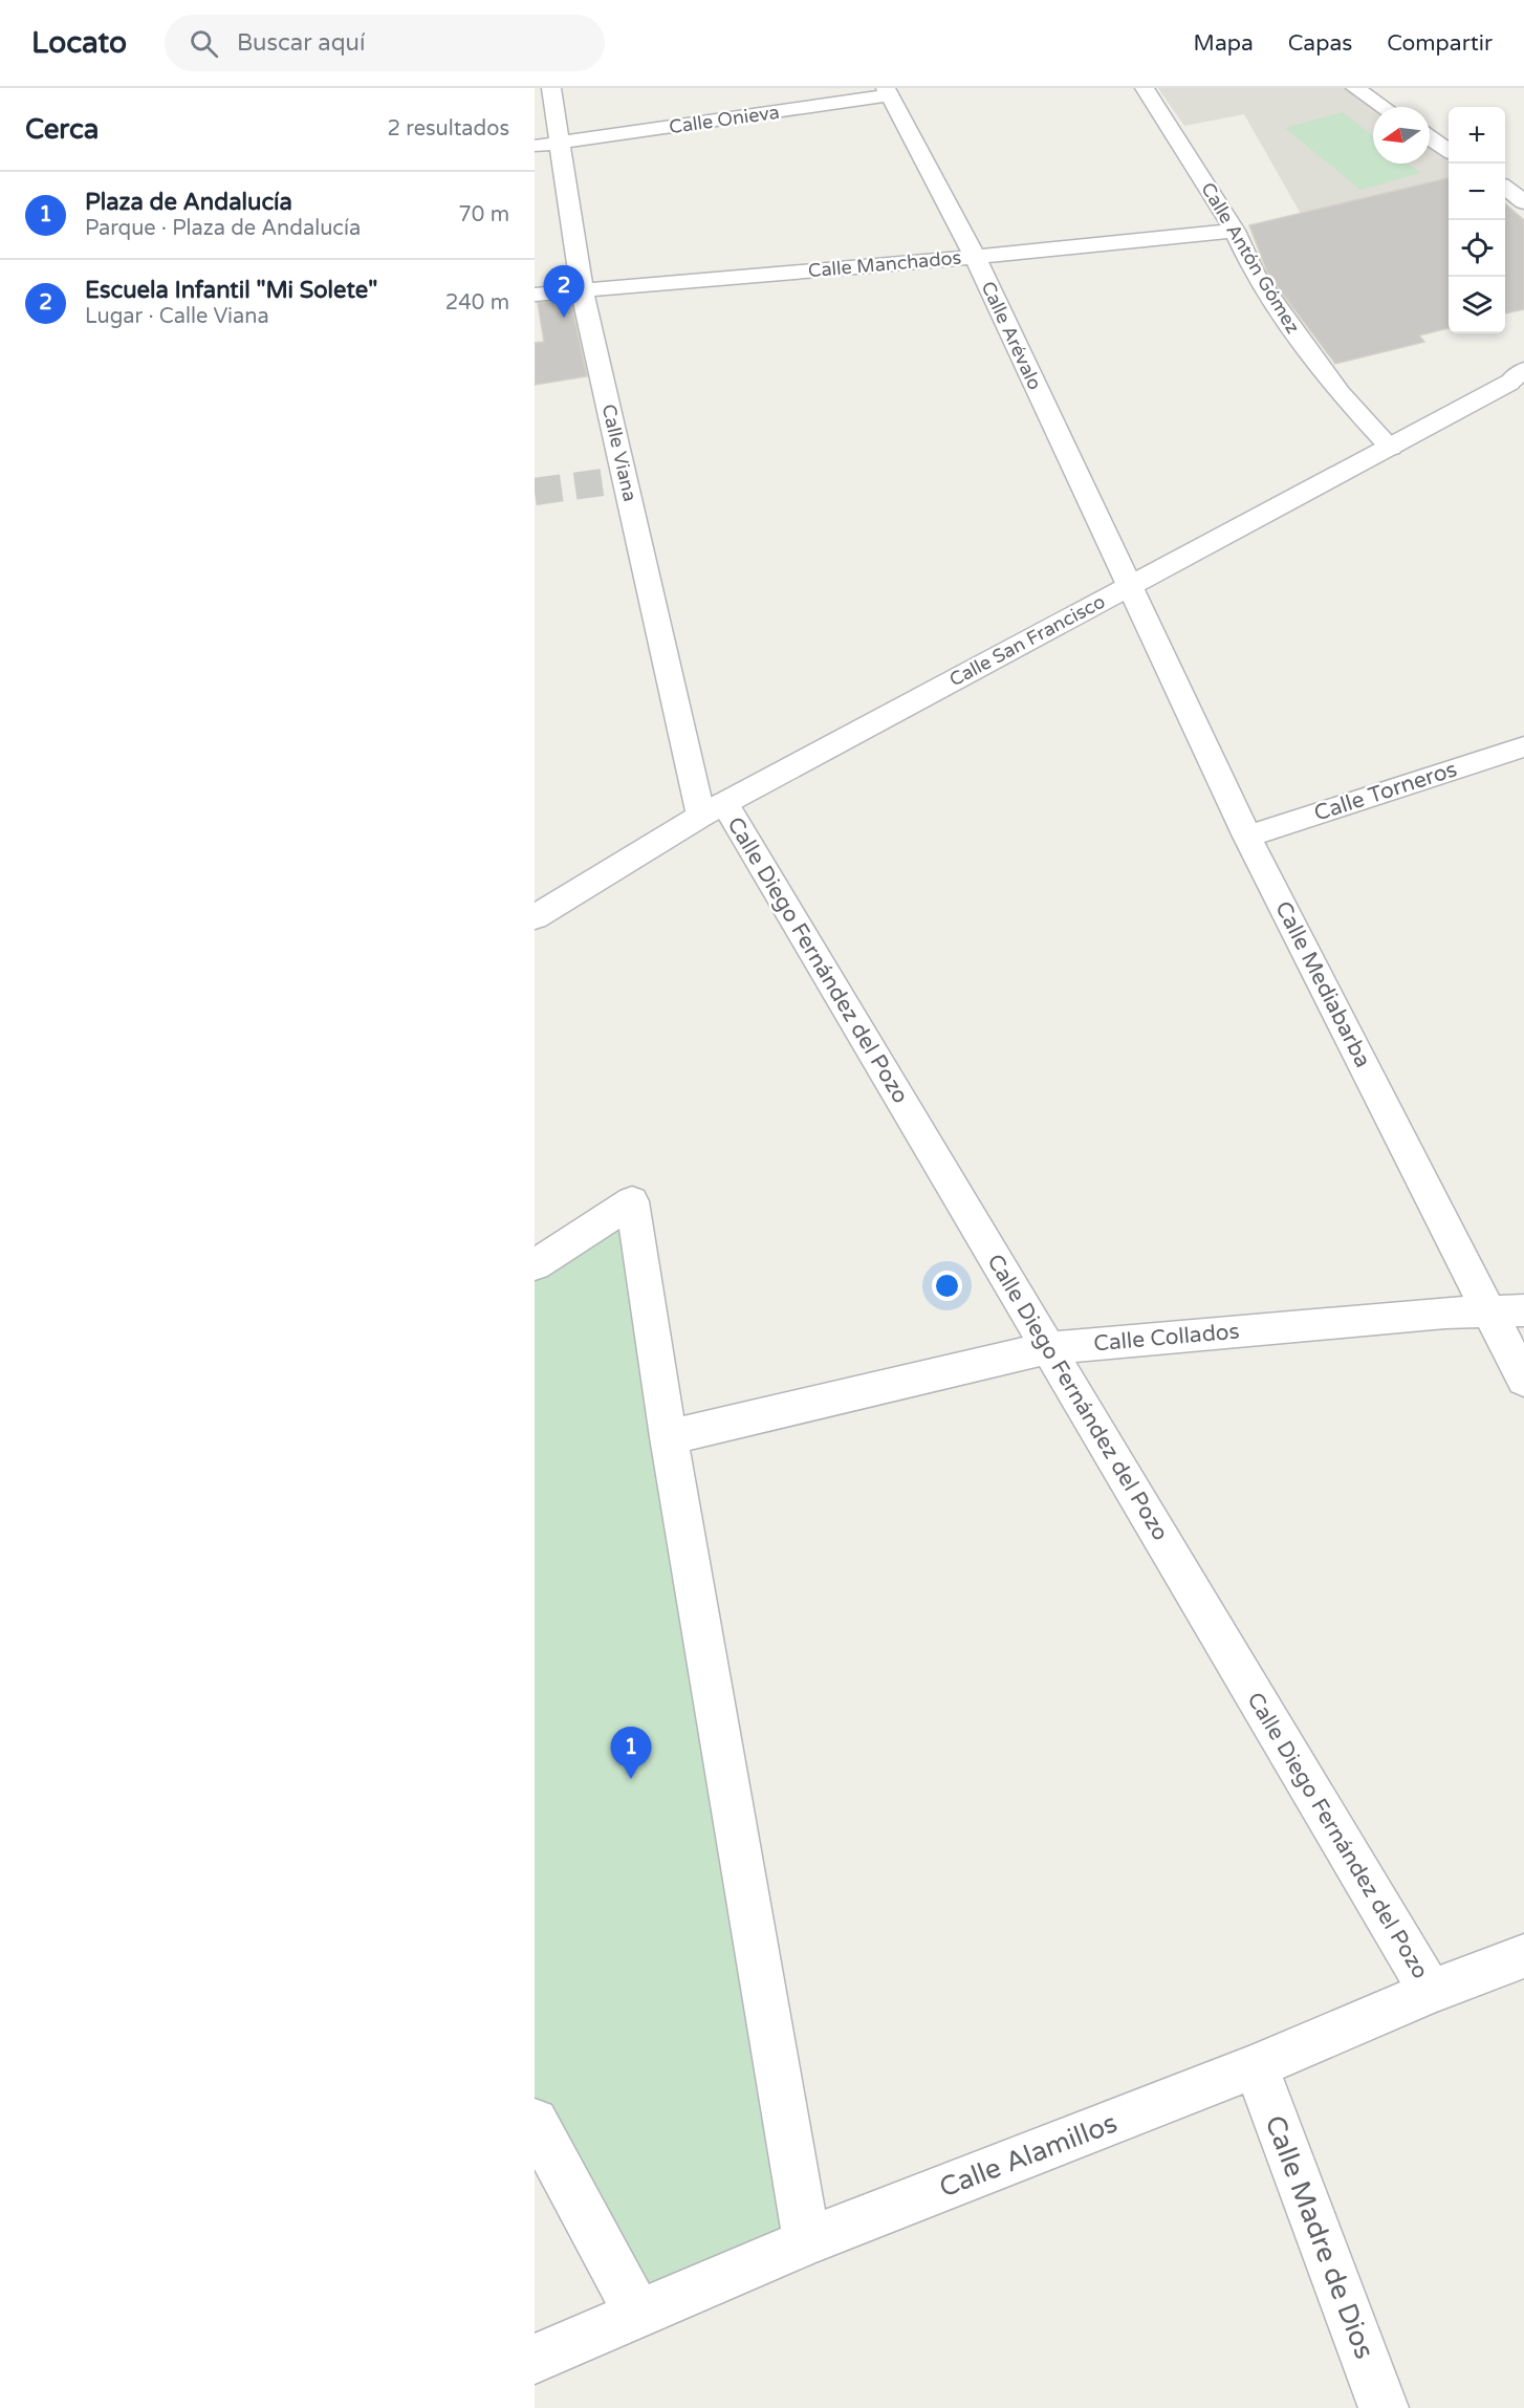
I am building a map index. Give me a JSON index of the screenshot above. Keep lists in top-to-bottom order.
{
  "streets": {
    "street": [
      "Calle Onieva",
      "Calle Antón Gómez",
      "Calle Manchados",
      "Calle Arévalo",
      "Calle Viana",
      "Calle San Francisco",
      "Calle Torneros",
      "Calle Diego Fernández del Pozo",
      "Calle Mediabarba",
      "Calle Collados",
      "Calle Alamillos",
      "Calle Madre de Dios"
    ]
  },
  "crossings": [
    ["Calle Onieva", "Calle Arévalo"],
    ["Calle Onieva", "Calle Viana"],
    ["Calle Antón Gómez", "Calle Manchados"],
    ["Calle Antón Gómez", "Calle San Francisco"],
    ["Calle Manchados", "Calle Arévalo"],
    ["Calle Manchados", "Calle Viana"],
    ["Calle Arévalo", "Calle San Francisco"],
    ["Calle Arévalo", "Calle Mediabarba"],
    ["Calle Viana", "Calle San Francisco"],
    ["Calle Viana", "Calle Diego Fernández del Pozo"],
    ["Calle San Francisco", "Calle Diego Fernández del Pozo"],
    ["Calle San Francisco", "Calle Mediabarba"],
    ["Calle Torneros", "Calle Mediabarba"],
    ["Calle Diego Fernández del Pozo", "Calle Collados"],
    ["Calle Diego Fernández del Pozo", "Calle Alamillos"],
    ["Calle Mediabarba", "Calle Collados"],
    ["Calle Alamillos", "Calle Madre de Dios"]
  ],
  "north": "left",
  "page": {
    "header": "Locato",
    "search": "Buscar aquí",
    "nav": ["Mapa", "Capas", "Compartir"],
    "heading": ["Cerca", "2 resultados"],
    "map_buttons": ["+", "−"],
    "list": [
      {
        "mark": "1",
        "name": "Plaza de Andalucía",
        "note": "Parque · Plaza de Andalucía",
        "value": "70 m"
      },
      {
        "mark": "2",
        "name": "Escuela Infantil \"Mi Solete\"",
        "note": "Lugar · Calle Viana",
        "value": "240 m"
      }
    ],
    "pins": ["2", "1"]
  }
}
